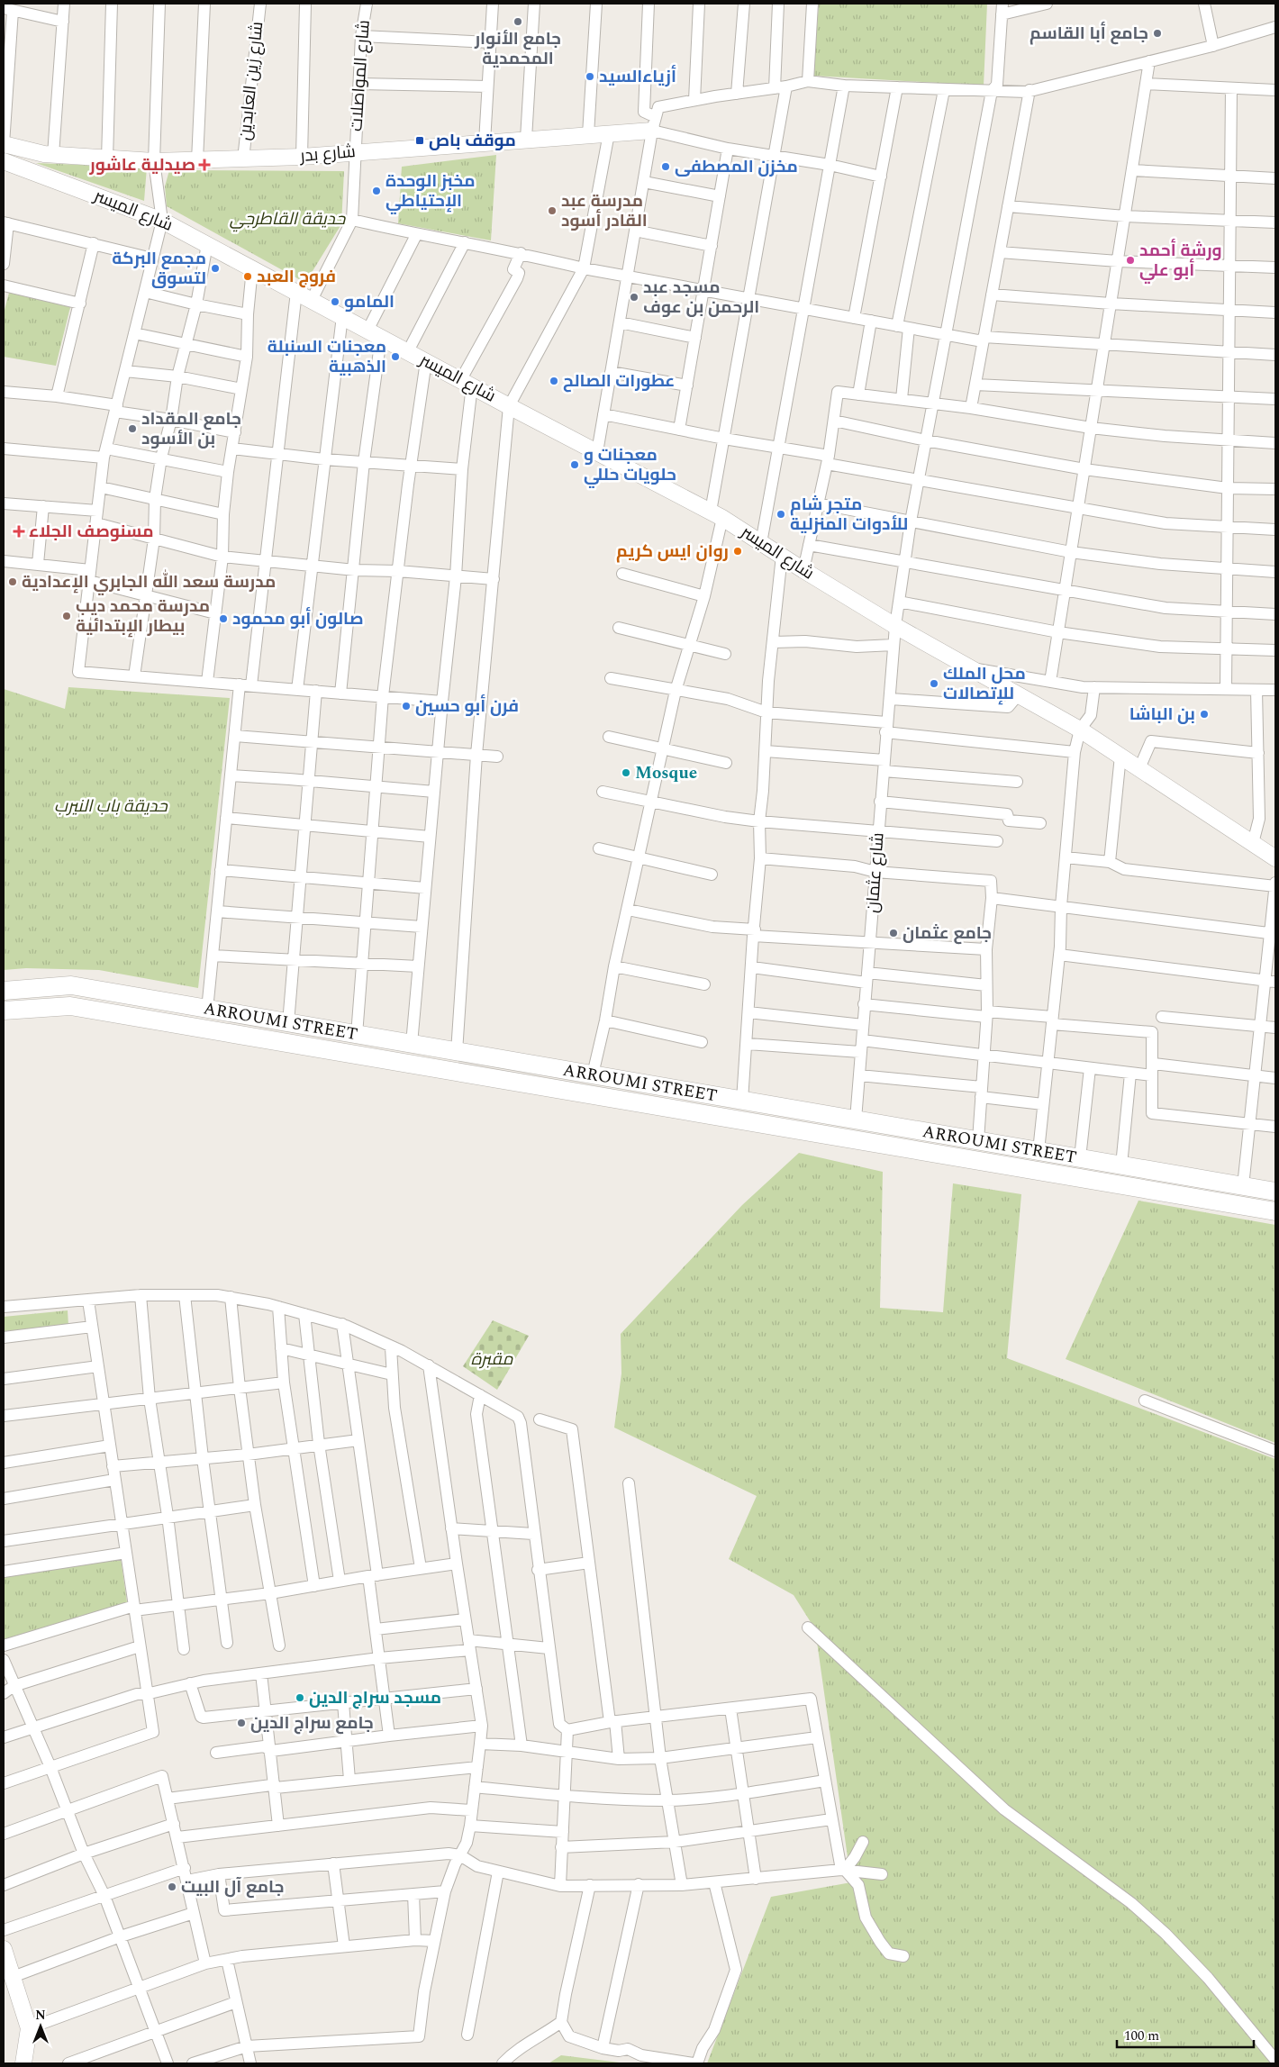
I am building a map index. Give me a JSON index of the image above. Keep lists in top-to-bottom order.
{
  "streets": {
    "main road": ["شارع بدر", "شارع الميسر", "ARROUMI STREET"],
    "street": ["شارع المواصلات", "شارع زين العابدين", "شارع عثمان"]
  },
  "crossings": [
    ["شارع المواصلات", "شارع بدر"],
    ["شارع المواصلات", "شارع الميسر"],
    ["شارع زين العابدين", "شارع بدر"],
    ["شارع الميسر", "شارع عثمان"],
    ["شارع عثمان", "ARROUMI STREET"]
  ],
  "parks": ["حديقة القاطرجي", "حديقة باب النيرب", "مقبرة"],
  "places": {
    "other": [
      "جامع الأنوار المحمدية",
      "جامع أبا القاسم",
      "أزياءالسيد",
      "مخزن المصطفى",
      "مخبز الوحدة الإحتياطي",
      "مدرسة عبد القادر أسود",
      "ورشة أحمد أبو علي",
      "مجمع البركة لتسوق",
      "فروج العبد",
      "مسجد عبد الرحمن بن عوف",
      "المامو",
      "معجنات السنبلة الذهبية",
      "عطورات الصالح",
      "جامع المقداد بن الأسود",
      "معجنات و حلويات حللي",
      "متجر شام للأدوات المنزلية",
      "روان ايس كريم",
      "مدرسة سعد الله الجابري الإعدادية",
      "مدرسة محمد ديب بيطار الإبتدائية",
      "صالون أبو محمود",
      "محل الملك للإتصالات",
      "فرن أبو حسين",
      "بن الباشا",
      "Mosque",
      "جامع عثمان",
      "مسجد سراج الدين",
      "جامع سراج الدين",
      "جامع آل البيت"
    ],
    "transit": ["موقف باص"],
    "health": ["صيدلية عاشور", "مسنوصف الجلاء"]
  },
  "scale_bar": "100 m",
  "north": "top"
}
